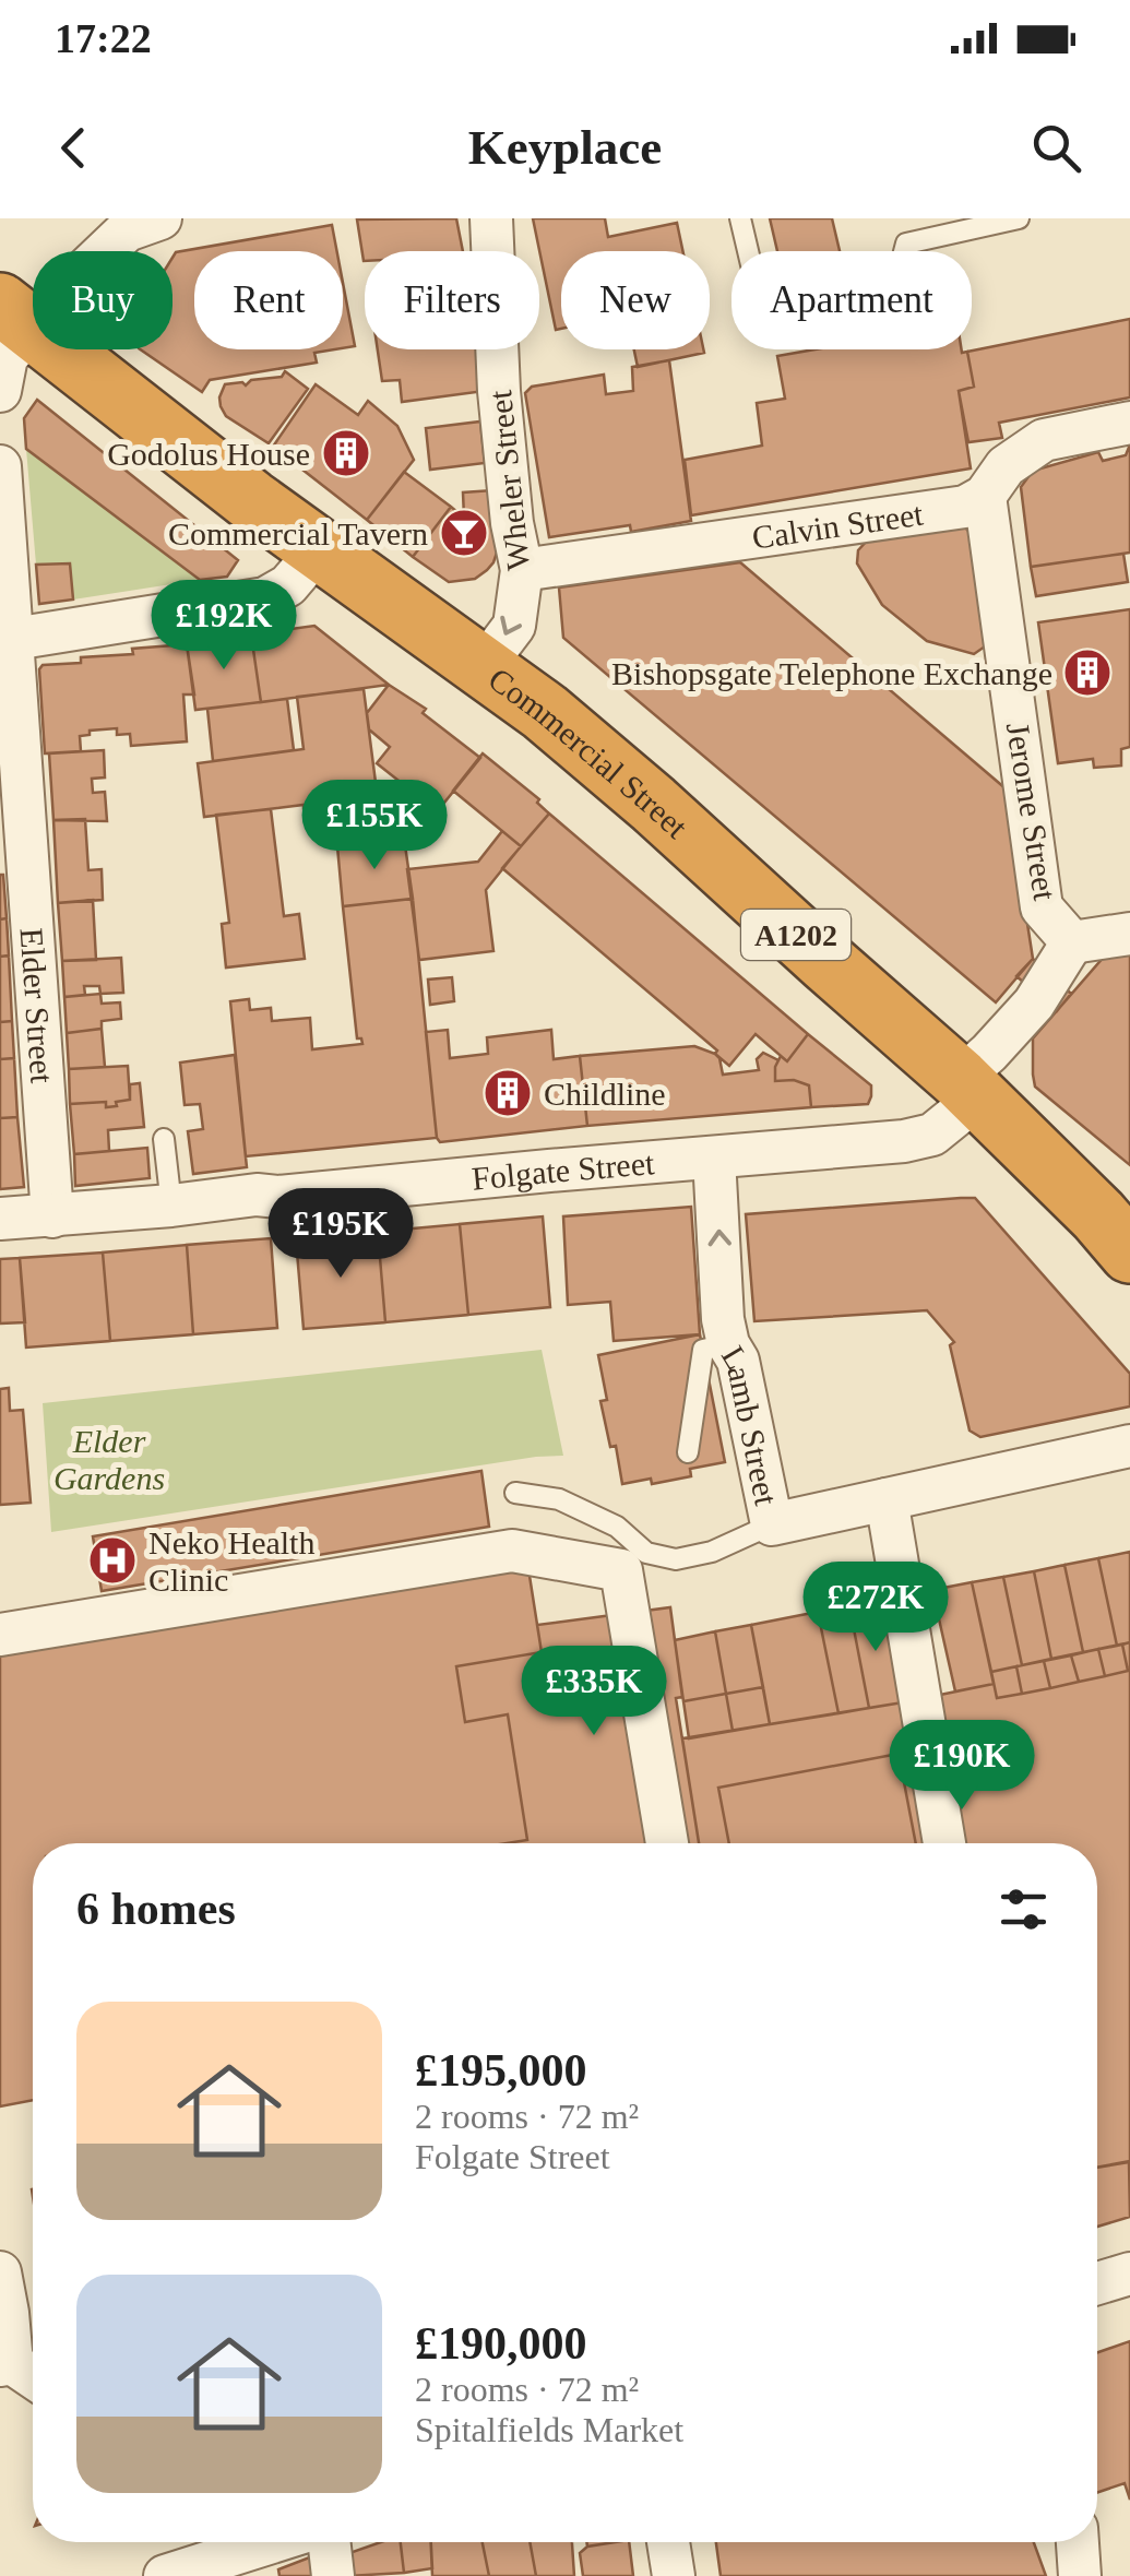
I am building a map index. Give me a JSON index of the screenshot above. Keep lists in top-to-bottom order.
{
  "streets": {
    "highway": ["Commercial Street", "A1202"],
    "street": [
      "Wheler Street",
      "Calvin Street",
      "Jerome Street",
      "Elder Street",
      "Folgate Street",
      "Lamb Street"
    ]
  },
  "crossings": [
    ["Wheler Street", "Calvin Street"],
    ["Wheler Street", "Commercial Street"],
    ["Calvin Street", "Jerome Street"],
    ["Commercial Street", "Jerome Street"],
    ["Commercial Street", "Folgate Street"],
    ["Jerome Street", "Folgate Street"],
    ["Elder Street", "Folgate Street"],
    ["Folgate Street", "Lamb Street"]
  ],
  "parks": ["Elder Gardens"],
  "places": {
    "building": ["Godolus House", "Bishopsgate Telephone Exchange", "Childline"],
    "bar": ["Commercial Tavern"],
    "hospital": ["Neko Health Clinic"]
  },
  "page": {
    "status": "17:22",
    "header": "Keyplace",
    "chip": [
      "Buy",
      "Rent",
      "Filters",
      "New",
      "Apartment"
    ],
    "price": [
      "£192K",
      "£155K",
      "£195K",
      "£272K",
      "£335K",
      "£190K"
    ],
    "heading": "6 homes",
    "list": [
      {
        "name": "£195,000",
        "note": "2 rooms · 72 m² · Folgate Street"
      },
      {
        "name": "£190,000",
        "note": "2 rooms · 72 m² · Spitalfields Market"
      }
    ]
  }
}
